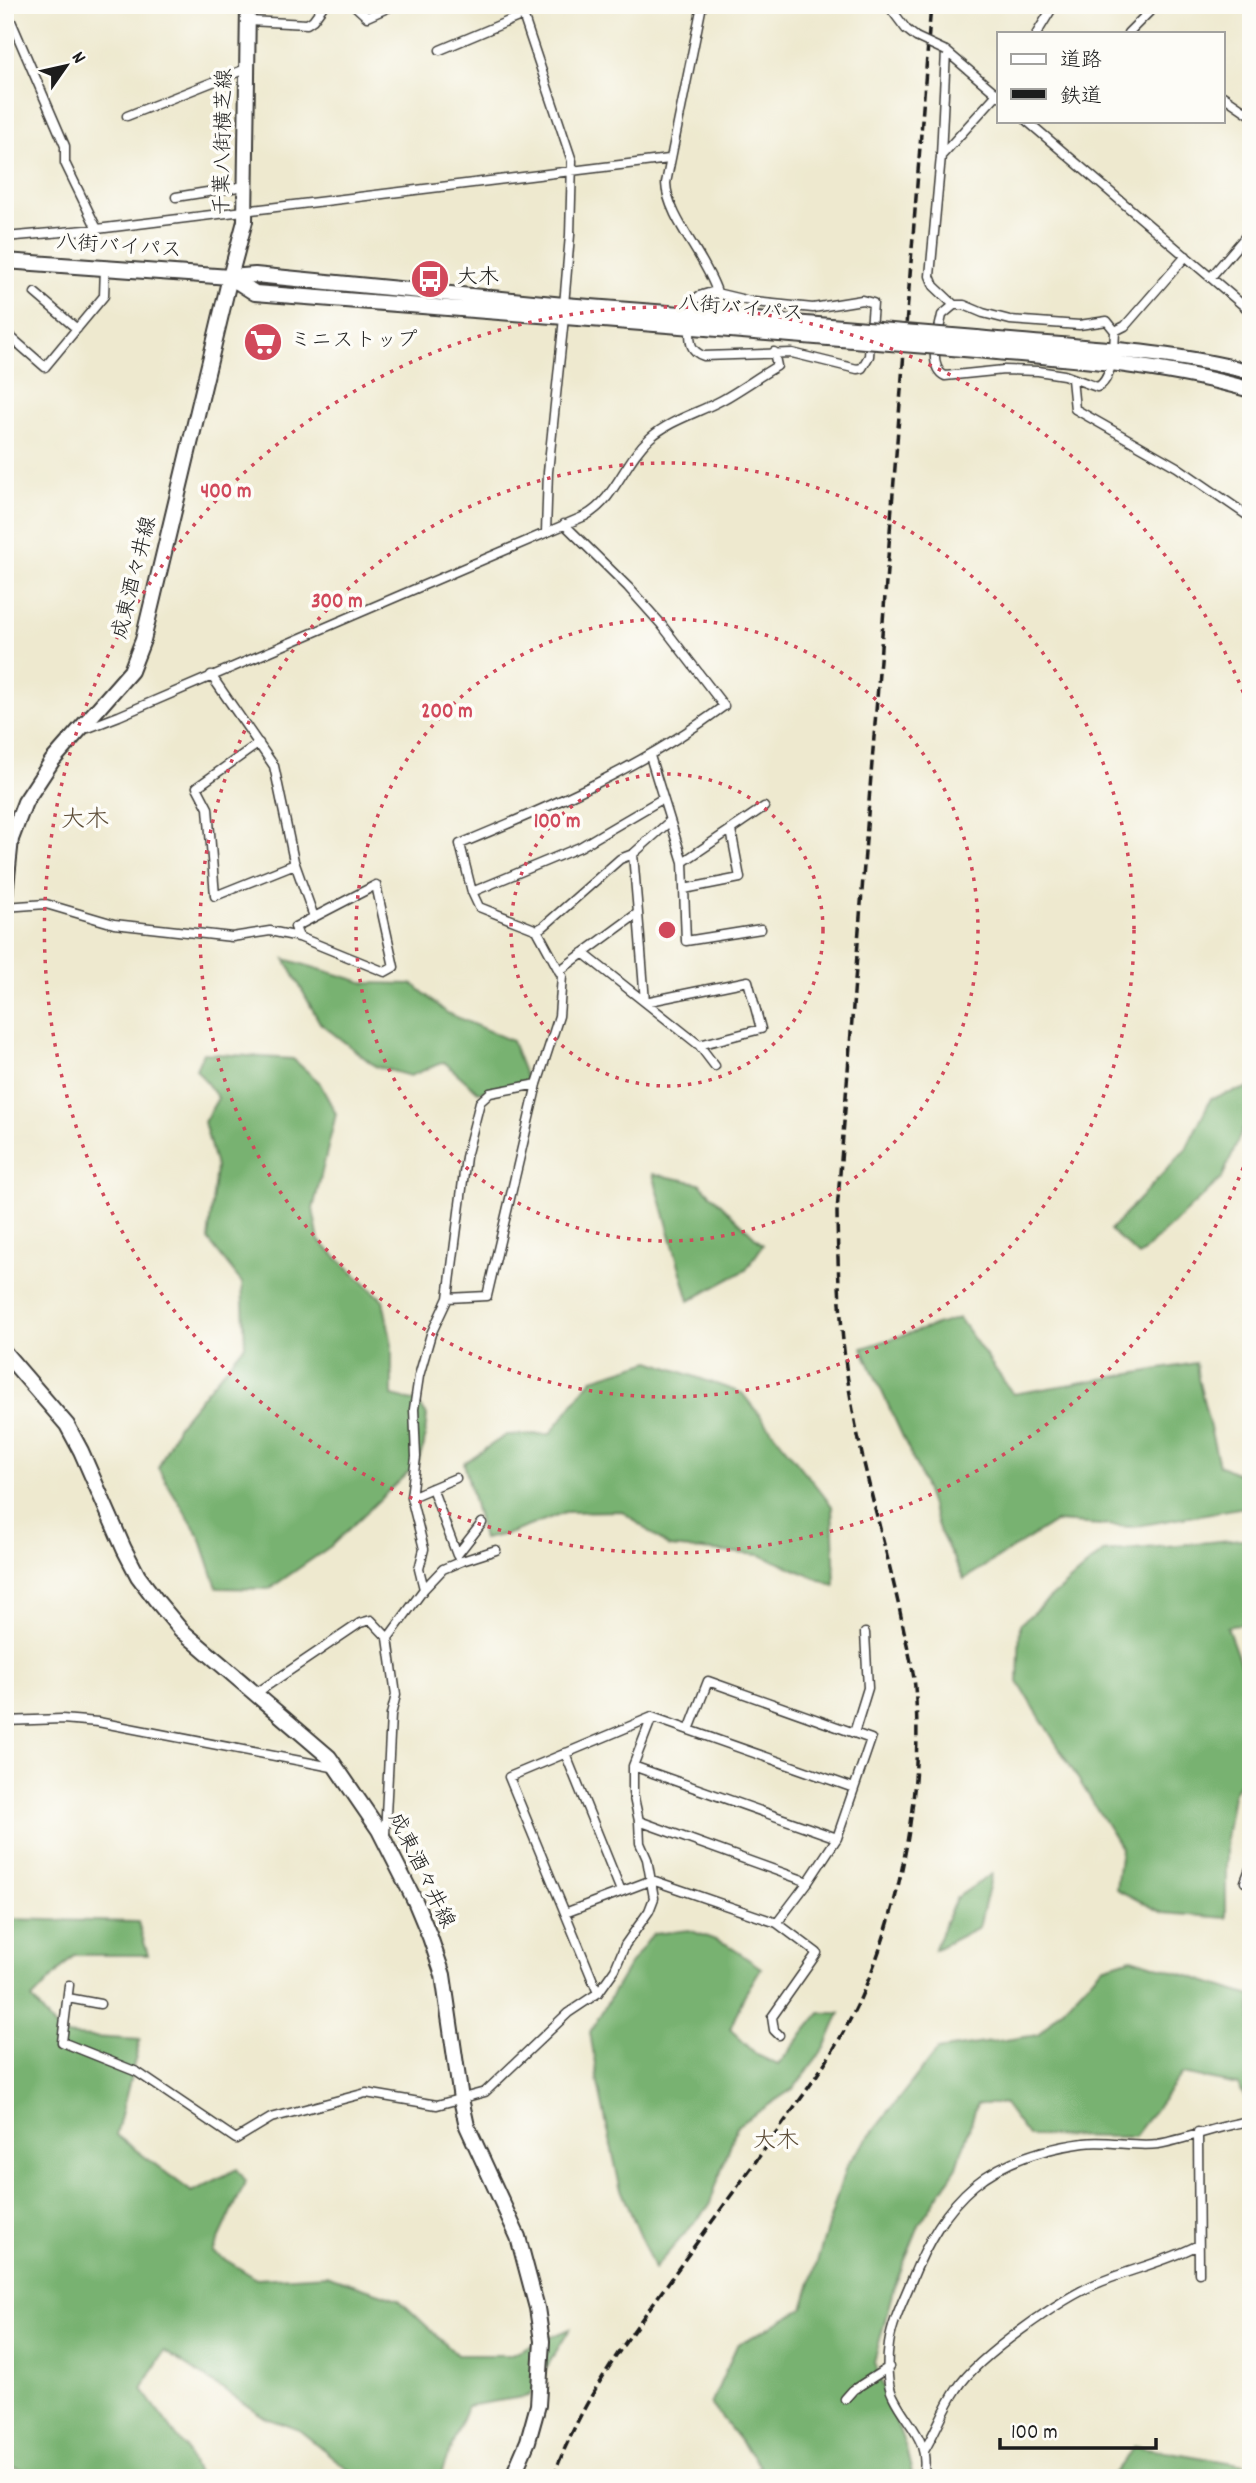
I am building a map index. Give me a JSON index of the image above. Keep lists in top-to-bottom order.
{
  "streets": {
    "main road": ["千葉八街横芝線", "八街バイパス", "成東酒々井線"]
  },
  "crossings": [
    ["千葉八街横芝線", "八街バイパス"],
    ["千葉八街横芝線", "成東酒々井線"],
    ["八街バイパス", "成東酒々井線"]
  ],
  "districts": ["大木", "大木"],
  "places": {
    "bus stop": ["大木"],
    "supermarket": ["ミニストップ"]
  },
  "legend": ["道路", "鉄道"],
  "scale_bar": "100 m",
  "north": "top right",
  "rings": [
    "400 m",
    "300 m",
    "200 m",
    "100 m"
  ]
}
